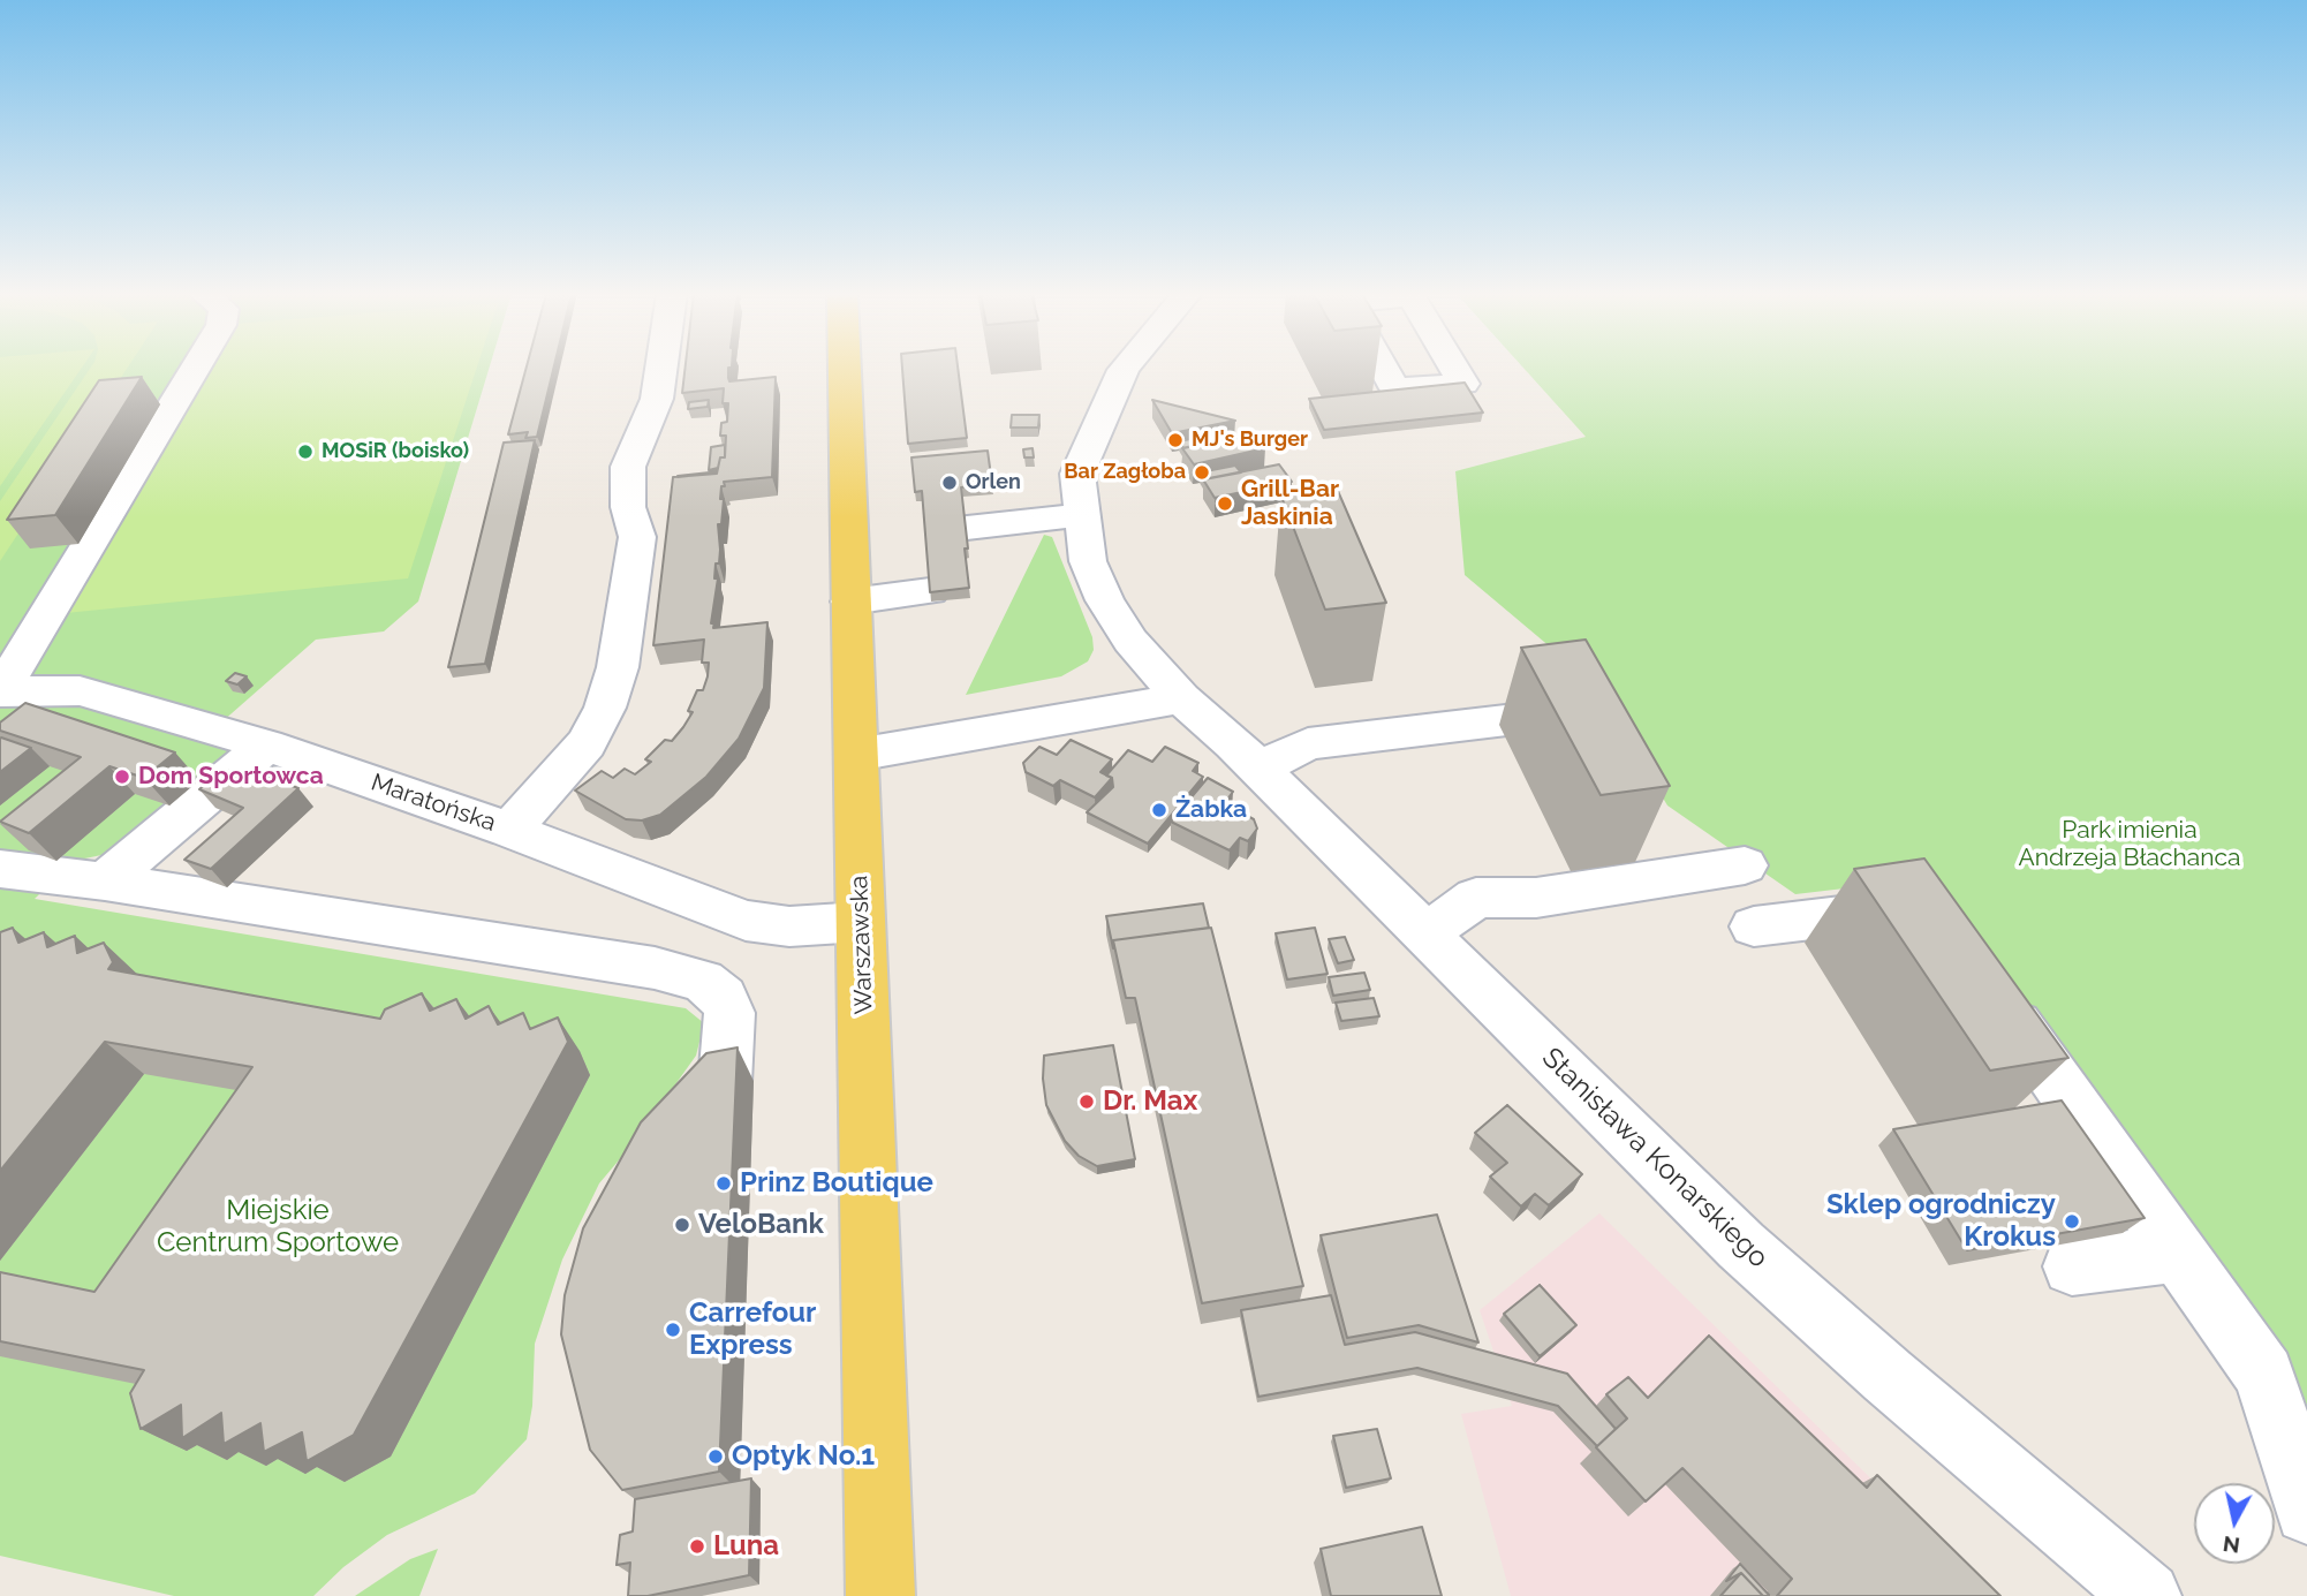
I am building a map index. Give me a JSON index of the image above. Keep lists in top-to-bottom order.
{
  "streets": {
    "main road": ["Warszawska"],
    "street": ["Maratońska", "Stanisława Konarskiego"]
  },
  "crossings": [
    ["Maratońska", "Warszawska"]
  ],
  "parks": ["Park imienia Andrzeja Błachanca", "Miejskie Centrum Sportowe"],
  "places": [
    "MJ's Burger",
    "MOSiR (boisko)",
    "Bar Zagłoba",
    "Orlen",
    "Grill-Bar Jaskinia",
    "Dom Sportowca",
    "Żabka",
    "Dr. Max",
    "Prinz Boutique",
    "Sklep ogrodniczy Krokus",
    "VeloBank",
    "Carrefour Express",
    "Optyk No.1",
    "Luna"
  ],
  "north": "bottom"
}
